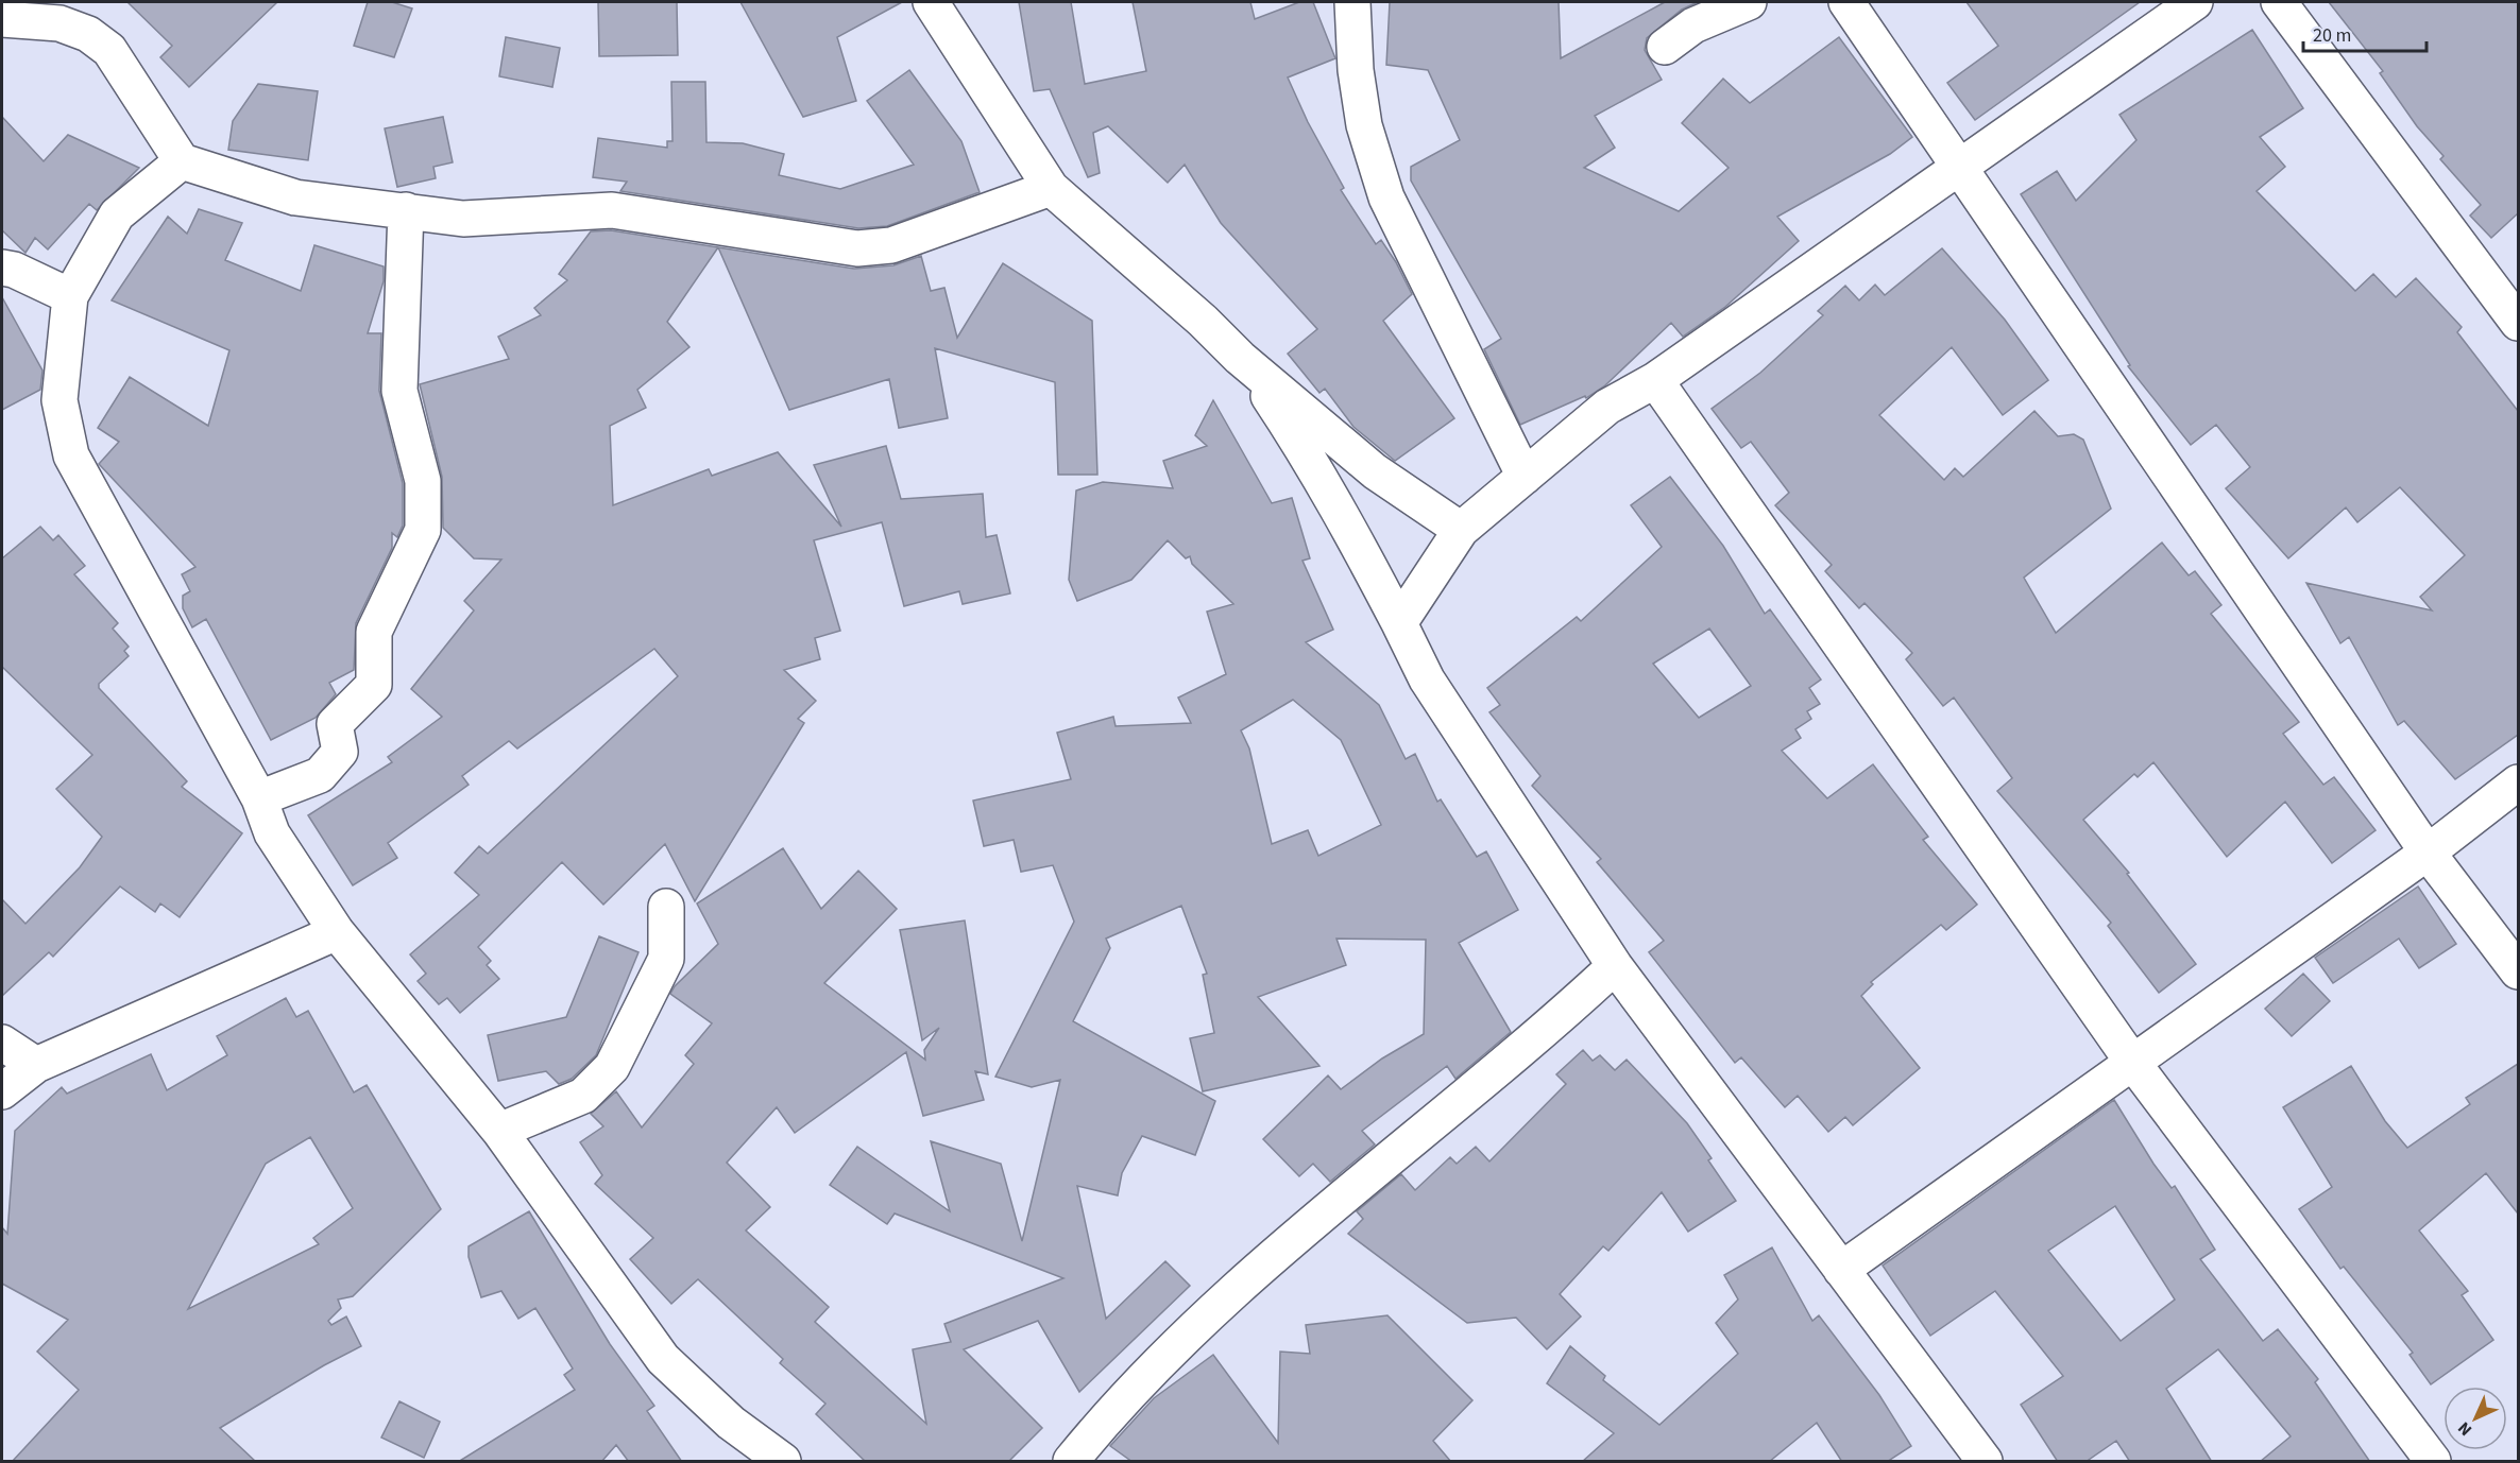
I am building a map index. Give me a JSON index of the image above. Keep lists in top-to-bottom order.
{
  "scale_bar": "20 m",
  "north": "bottom left"
}
